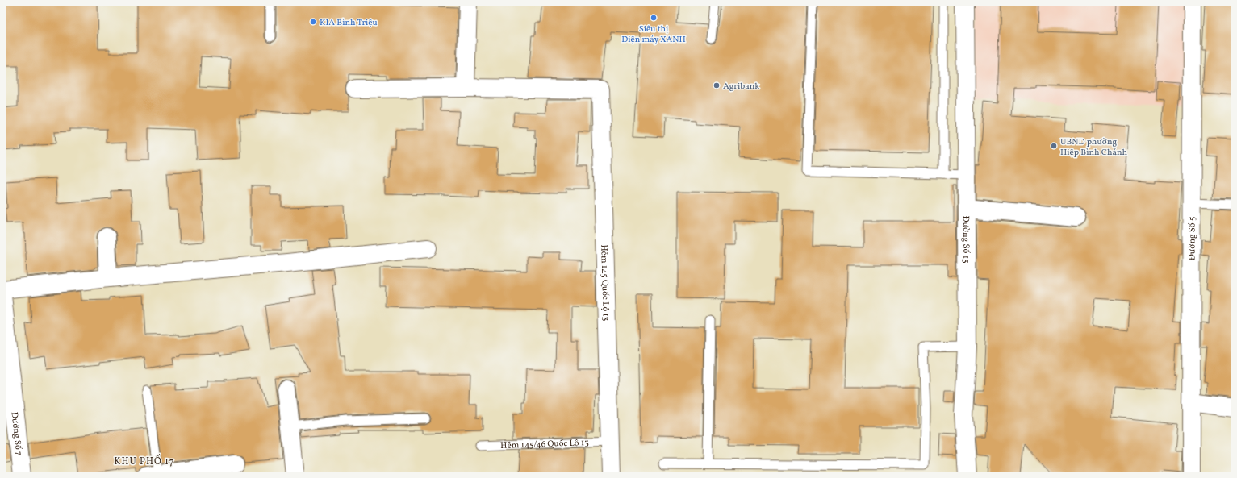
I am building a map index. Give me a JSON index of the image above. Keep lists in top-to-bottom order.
{
  "streets": {
    "street": [
      "Đường Số 13",
      "Đường Số 5",
      "Hẻm 145 Quốc Lộ 13",
      "Đường Số 7"
    ],
    "lane": ["Hẻm 145/46 Quốc Lộ 13"]
  },
  "crossings": [
    ["Hẻm 145 Quốc Lộ 13", "Hẻm 145/46 Quốc Lộ 13"]
  ],
  "districts": ["KHU PHỐ 17"],
  "places": [
    "Siêu thị Điện máy XANH",
    "KIA Bình Triệu",
    "Agribank",
    "UBND phường Hiệp Bình Chánh"
  ]
}
